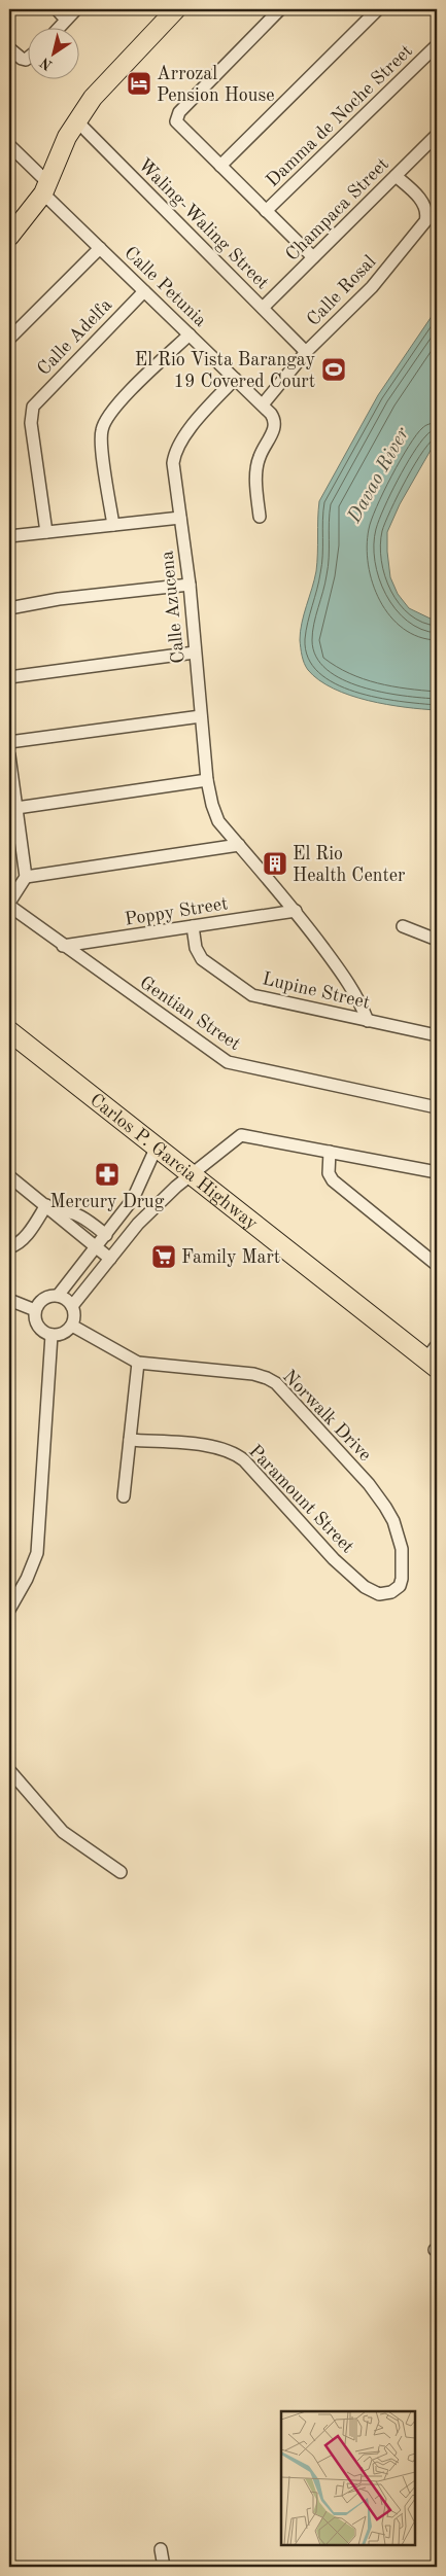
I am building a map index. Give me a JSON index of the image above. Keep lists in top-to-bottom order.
{
  "streets": {
    "highway": ["Carlos P. Garcia Highway"],
    "street": [
      "Damma de Noche Street",
      "Champaca Street",
      "Waling-Waling Street",
      "Calle Petunia",
      "Calle Rosal",
      "Calle Adelfa",
      "Calle Azucena",
      "Poppy Street",
      "Lupine Street",
      "Gentian Street",
      "Norwalk Drive",
      "Paramount Street"
    ]
  },
  "crossings": [
    ["Champaca Street", "Waling-Waling Street"],
    ["Champaca Street", "Calle Rosal"],
    ["Waling-Waling Street", "Calle Rosal"],
    ["Calle Petunia", "Calle Rosal"],
    ["Calle Petunia", "Calle Adelfa"],
    ["Calle Petunia", "Calle Azucena"],
    ["Calle Azucena", "Poppy Street"],
    ["Calle Azucena", "Lupine Street"],
    ["Poppy Street", "Lupine Street"],
    ["Poppy Street", "Gentian Street"],
    ["Norwalk Drive", "Paramount Street"]
  ],
  "water": ["Davao River"],
  "places": {
    "hotel": ["Arrozal Pension House"],
    "sports": ["El Rio Vista Barangay 19 Covered Court"],
    "building": ["El Rio Health Center"],
    "pharmacy": ["Mercury Drug"],
    "supermarket": ["Family Mart"]
  },
  "north": "bottom left"
}
